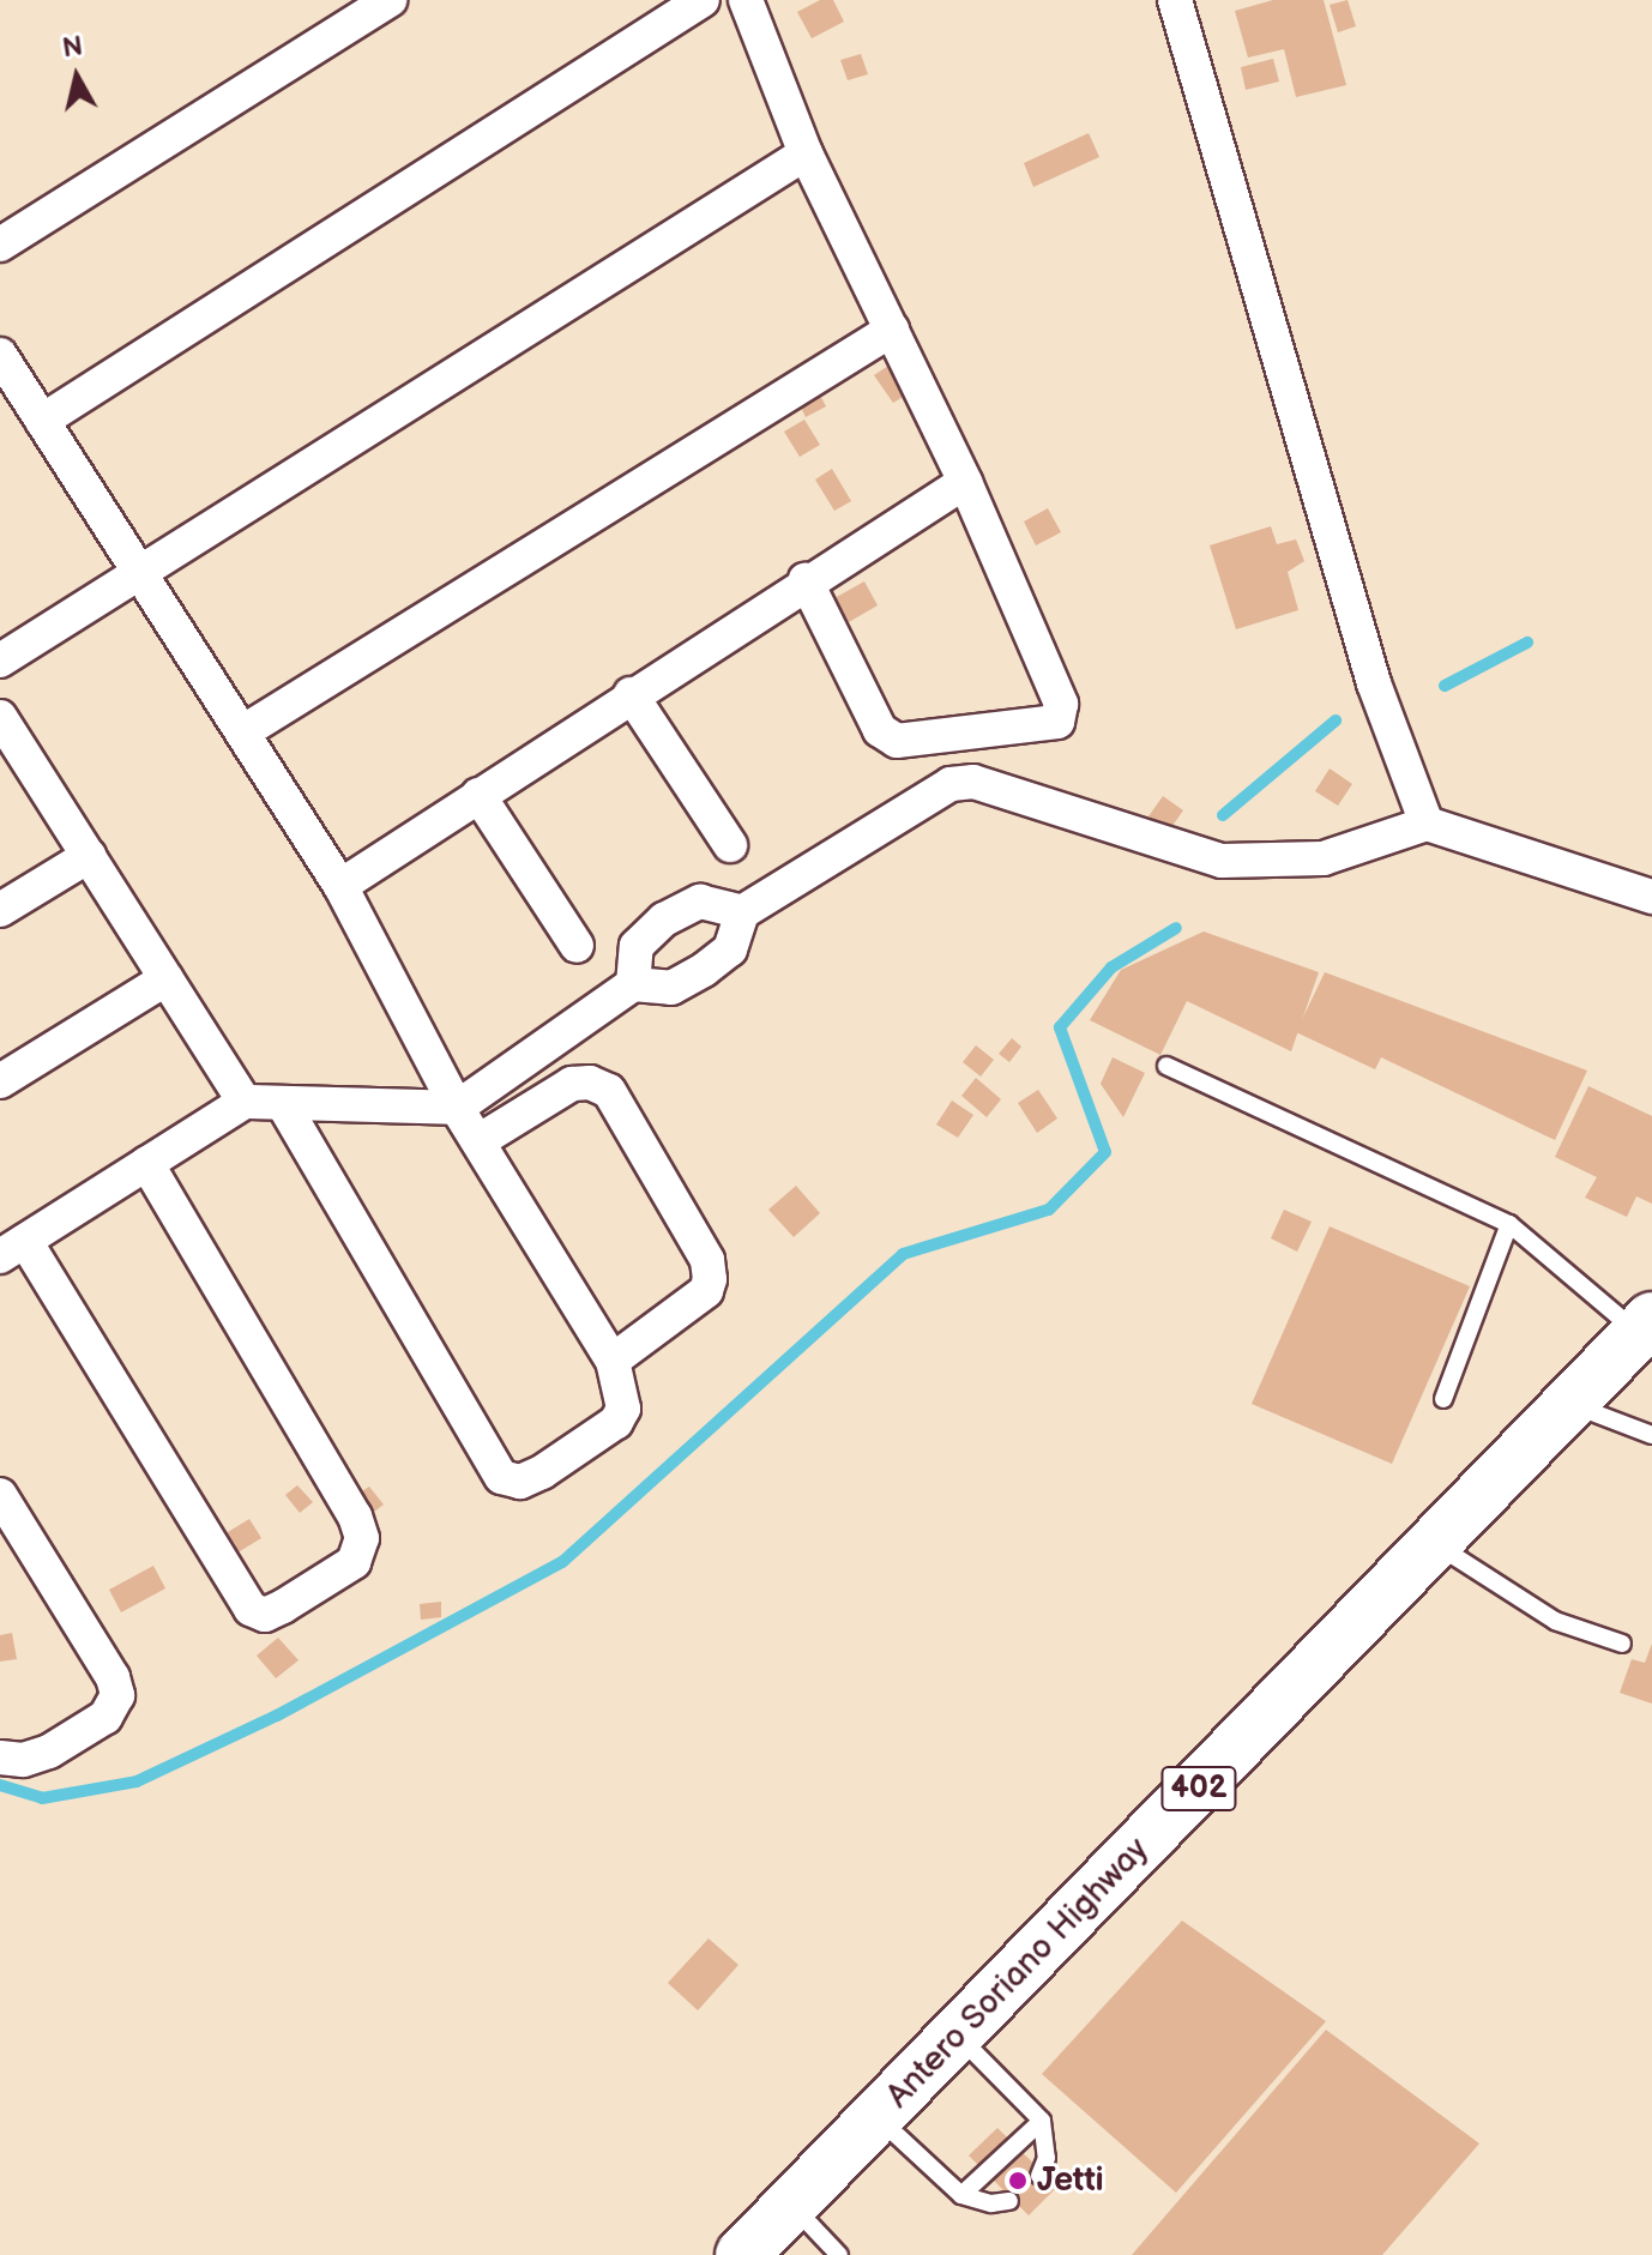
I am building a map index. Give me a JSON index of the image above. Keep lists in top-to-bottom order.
{
  "streets": {
    "main road": ["402", "Antero Soriano Highway"]
  },
  "places": ["Jetti"],
  "north": "top"
}
